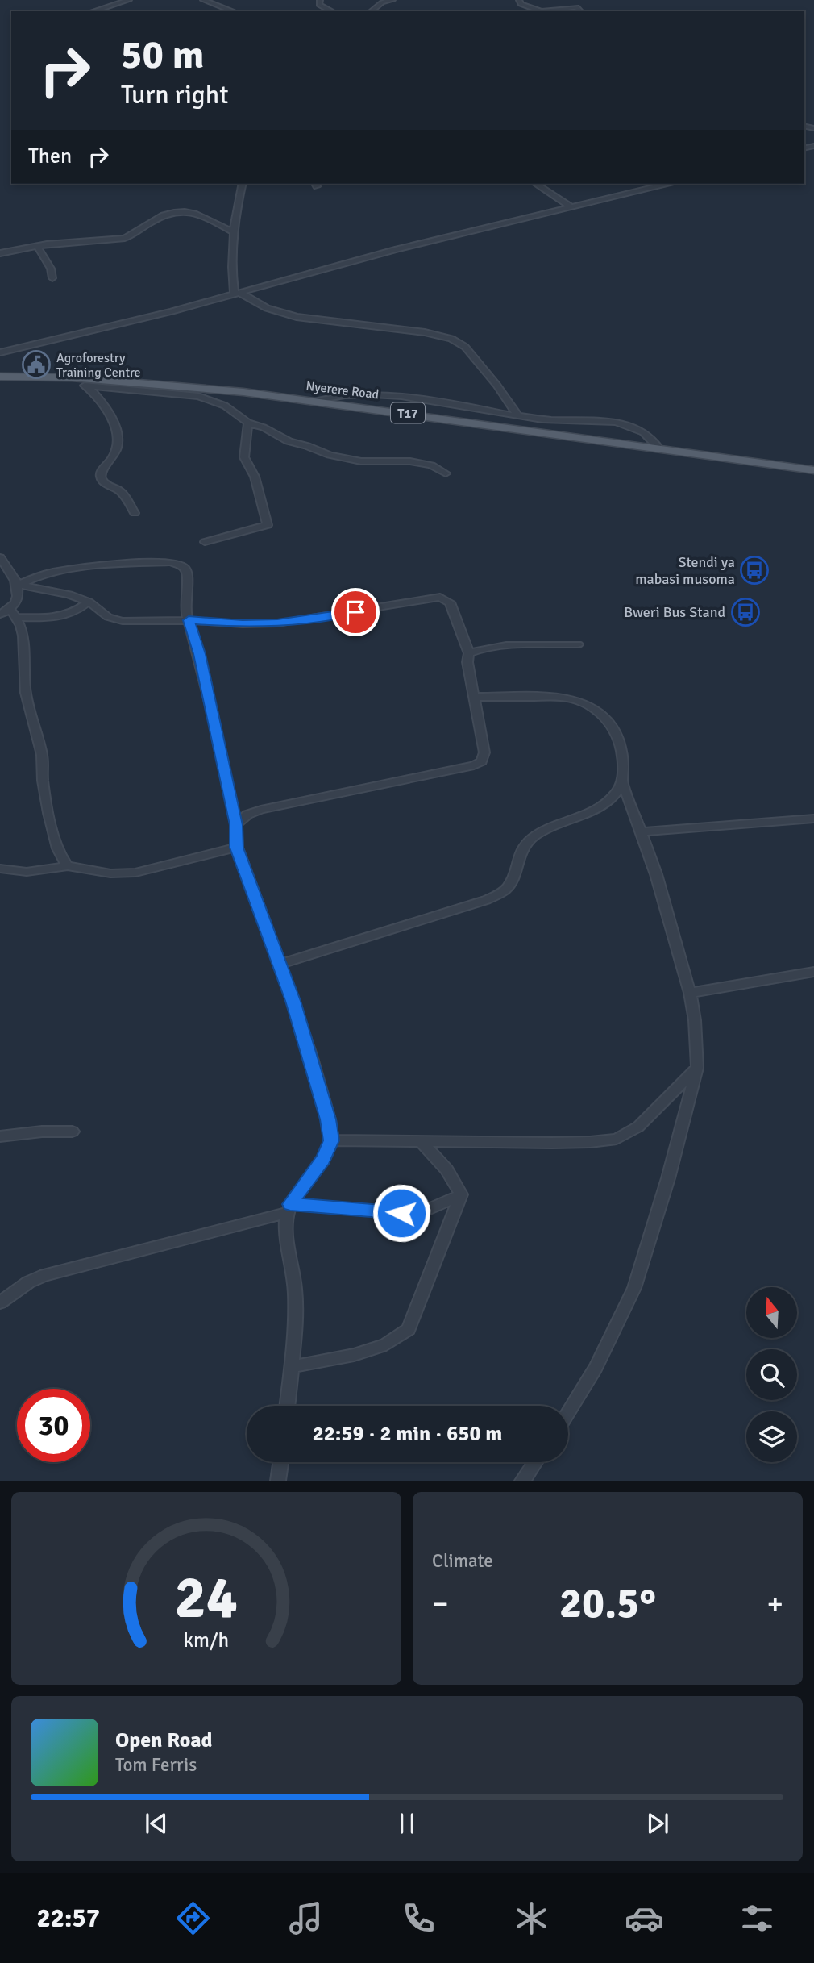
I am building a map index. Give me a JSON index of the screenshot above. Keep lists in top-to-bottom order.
{
  "streets": {
    "main road": ["Nyerere Road", "T17"]
  },
  "places": {
    "public building": ["Agroforestry Training Centre"],
    "bus stop": ["Stendi ya mabasi musoma", "Bweri Bus Stand"]
  },
  "north": "top",
  "page": {
    "turn": ["50 m", "Turn right"],
    "then": "Then",
    "limit": "30",
    "trip": "22:59 · 2 min · 650 m",
    "tile": "Climate",
    "heat": ["−", "20.5°", "+"],
    "song": ["Open Road", "Tom Ferris"],
    "tabs": "22:57",
    "gauge": ["24", "km/h"]
  }
}
